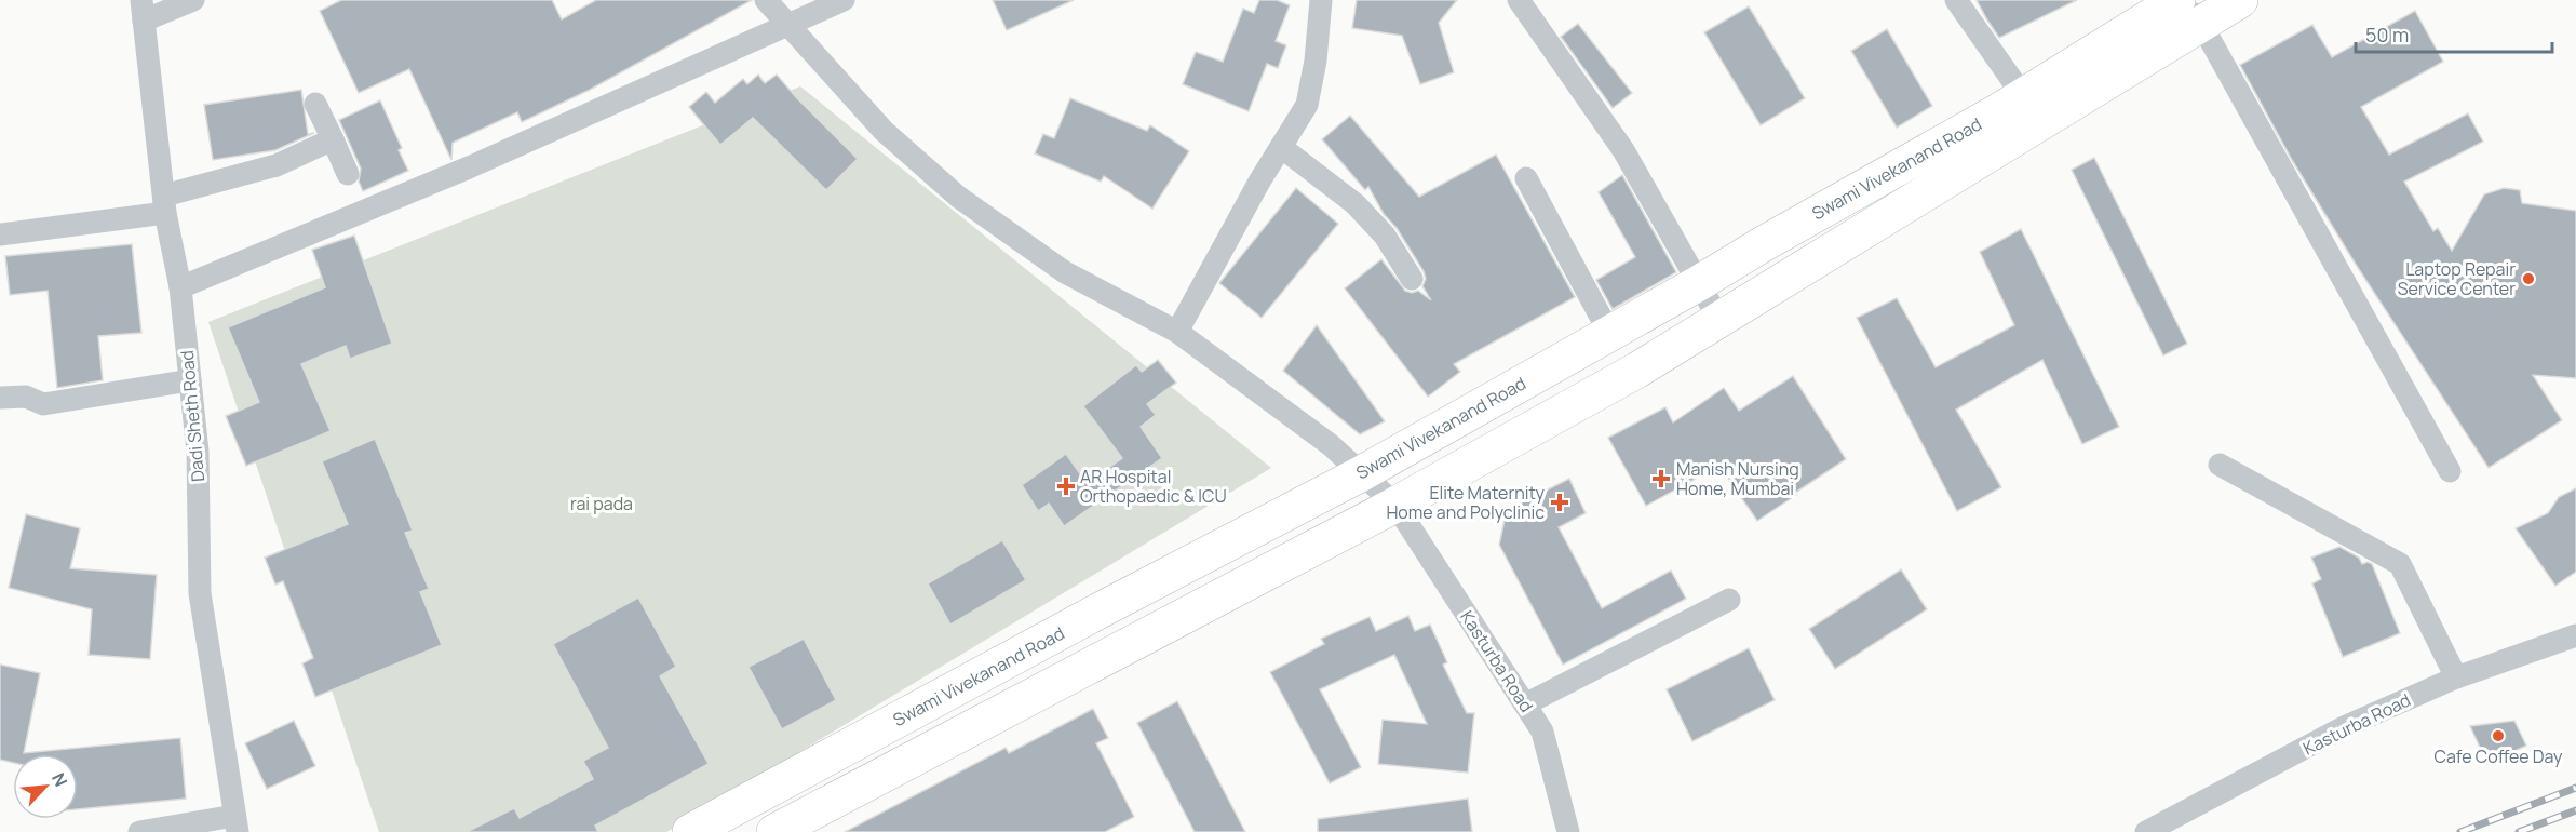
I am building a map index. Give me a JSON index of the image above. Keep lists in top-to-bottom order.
{
  "streets": {
    "main road": ["Swami Vivekanand Road"],
    "street": ["Dadi Sheth Road", "Kasturba Road"]
  },
  "crossings": [
    ["Swami Vivekanand Road", "Kasturba Road"]
  ],
  "parks": ["rai pada"],
  "places": {
    "other": ["Laptop Repair Service Center", "Cafe Coffee Day"],
    "health": ["Manish Nursing Home, Mumbai", "AR Hospital Orthopaedic & ICU", "Elite Maternity Home and Polyclinic"]
  },
  "scale_bar": "50 m",
  "north": "top right"
}
